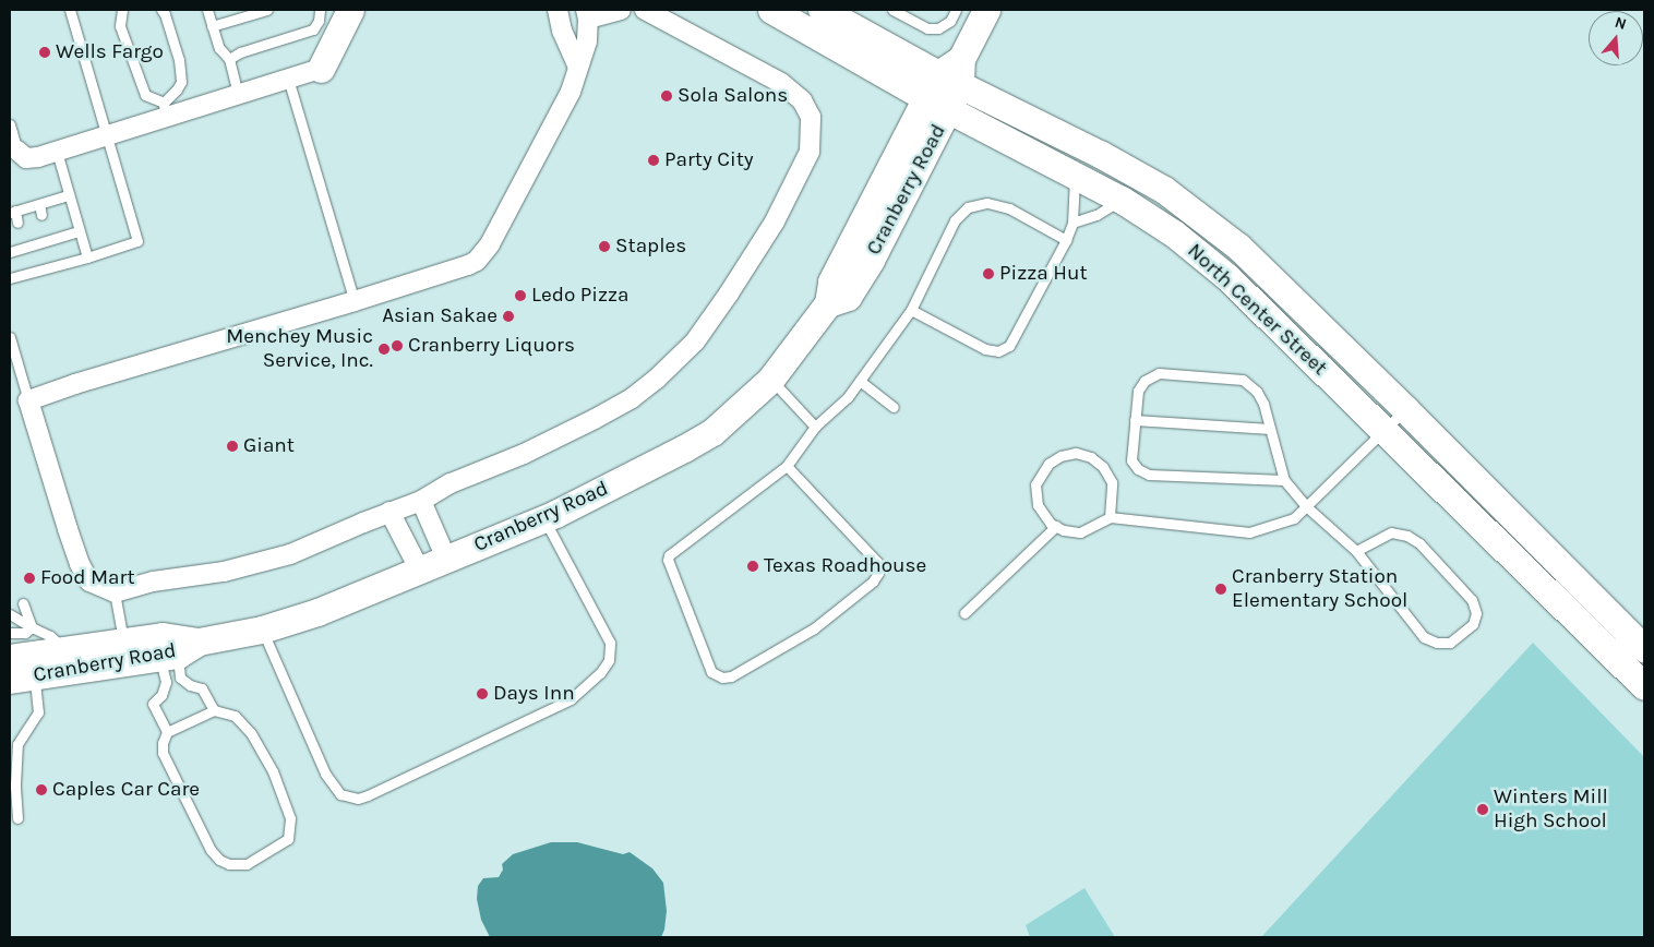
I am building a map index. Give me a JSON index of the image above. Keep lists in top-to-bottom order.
{
  "streets": {
    "street": ["Cranberry Road", "North Center Street"]
  },
  "crossings": [
    ["Cranberry Road", "North Center Street"]
  ],
  "places": [
    "Wells Fargo",
    "Sola Salons",
    "Party City",
    "Staples",
    "Pizza Hut",
    "Ledo Pizza",
    "Asian Sakae",
    "Cranberry Liquors",
    "Menchey Music Service, Inc.",
    "Giant",
    "Texas Roadhouse",
    "Food Mart",
    "Cranberry Station Elementary School",
    "Days Inn",
    "Caples Car Care",
    "Winters Mill High School"
  ],
  "north": "top"
}
